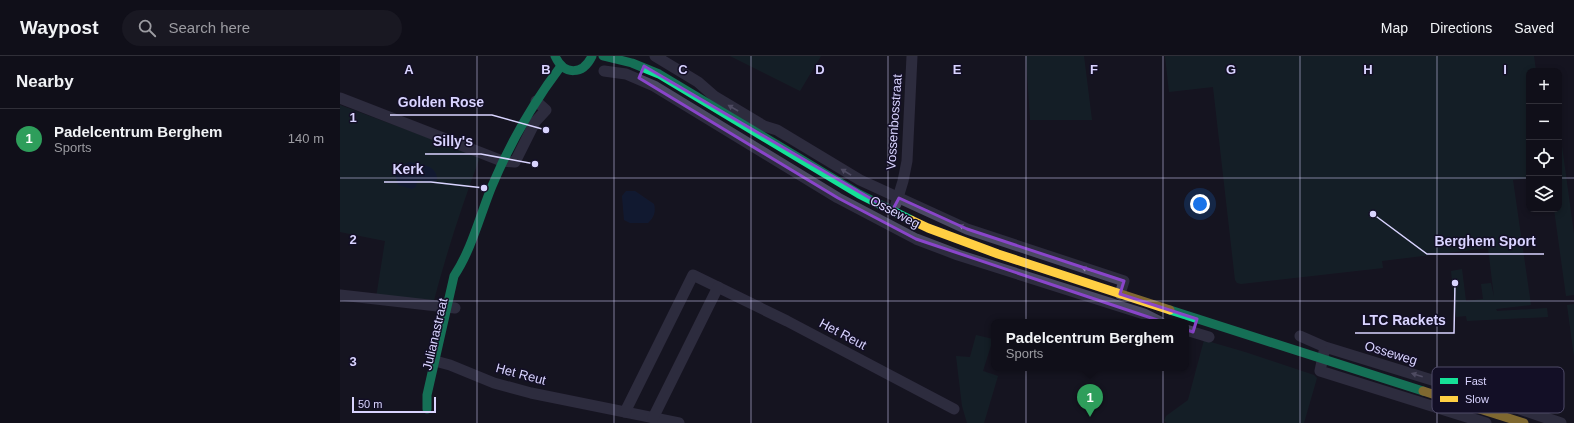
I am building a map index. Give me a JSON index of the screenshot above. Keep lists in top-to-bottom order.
{
  "streets": {
    "street": [
      "Vossenbosstraat",
      "Osseweg",
      "Julianastraat",
      "Het Reut"
    ]
  },
  "crossings": [
    ["Vossenbosstraat", "Osseweg"],
    ["Julianastraat", "Het Reut"]
  ],
  "places": [
    "Golden Rose",
    "Silly's",
    "Kerk",
    "Berghem Sport",
    "LTC Rackets"
  ],
  "legend": ["Fast", "Slow"],
  "scale_bar": "50 m",
  "page": {
    "header": "Waypost",
    "search": "Search here",
    "nav": ["Map", "Directions", "Saved"],
    "heading": "Nearby",
    "map_buttons": ["+", "−"],
    "list": [
      {
        "mark": "1",
        "name": "Padelcentrum Berghem",
        "note": "Sports",
        "value": "140 m"
      }
    ],
    "popup": ["Padelcentrum Berghem", "Sports"],
    "pins": "1",
    "scale": "50 m"
  },
  "grid": {
    "columns": [
      "A",
      "B",
      "C",
      "D",
      "E",
      "F",
      "G",
      "H",
      "I"
    ],
    "rows": ["1", "2", "3"]
  }
}
